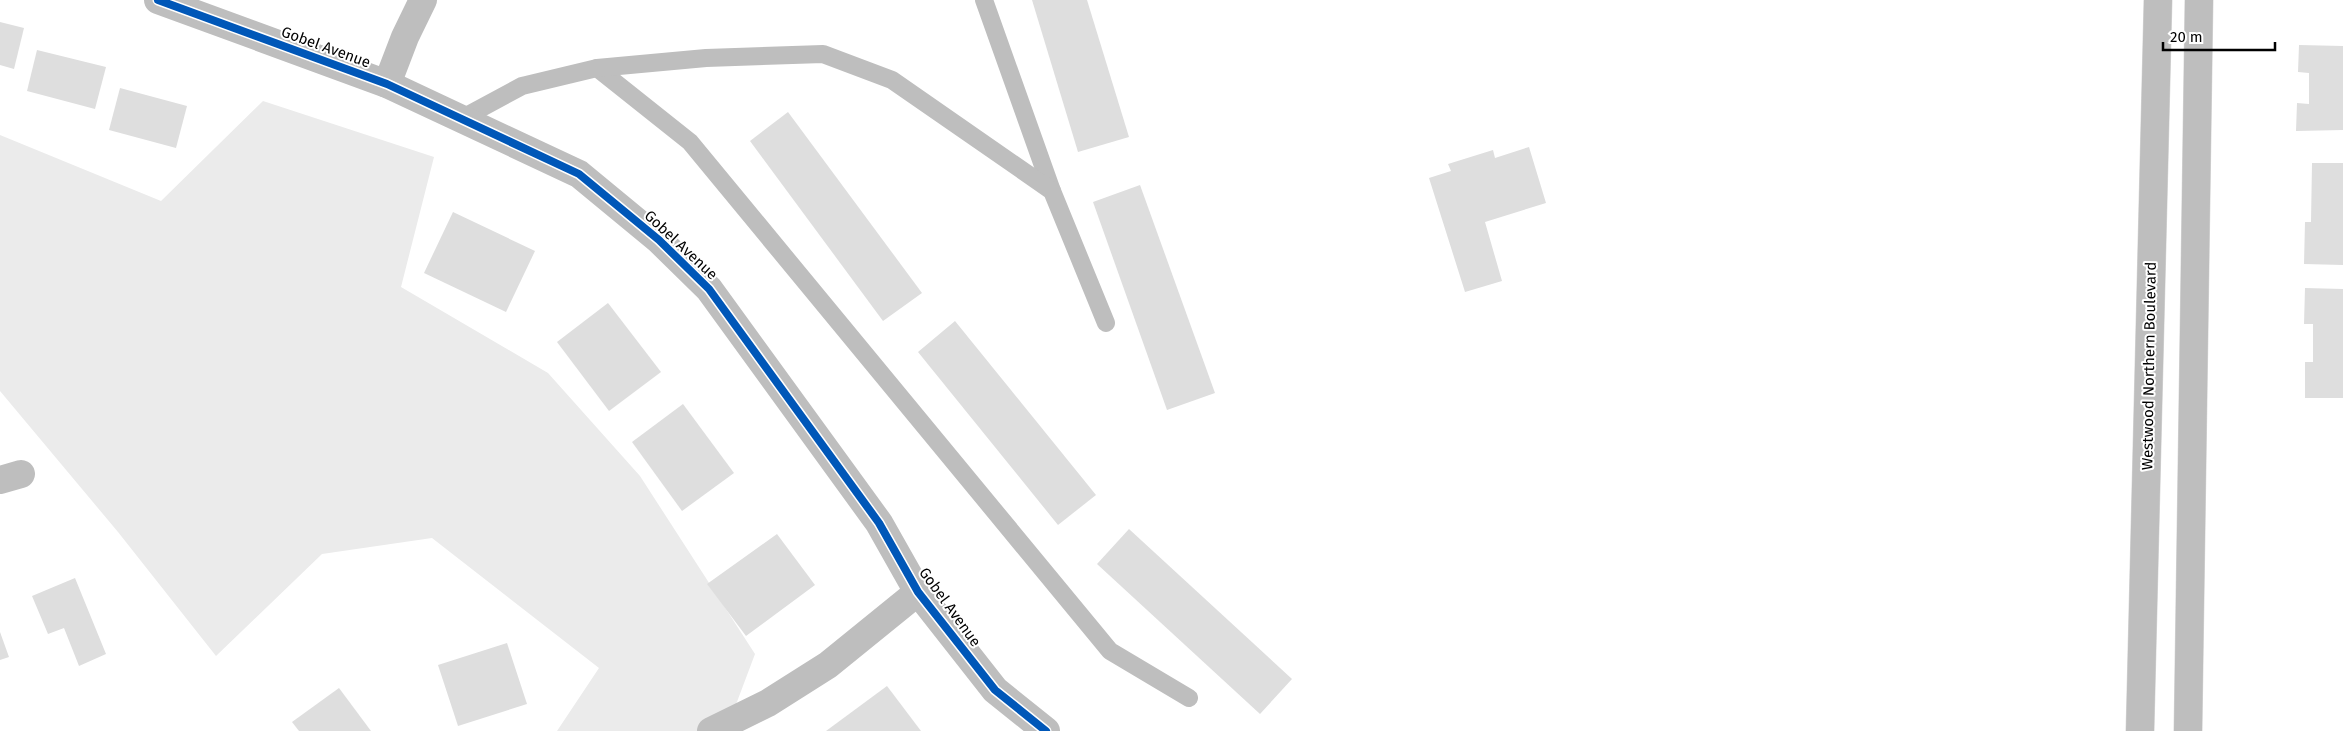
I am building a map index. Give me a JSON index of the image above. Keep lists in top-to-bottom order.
{
  "streets": {
    "street": ["Gobel Avenue", "Westwood Northern Boulevard"]
  },
  "scale_bar": "20 m"
}
